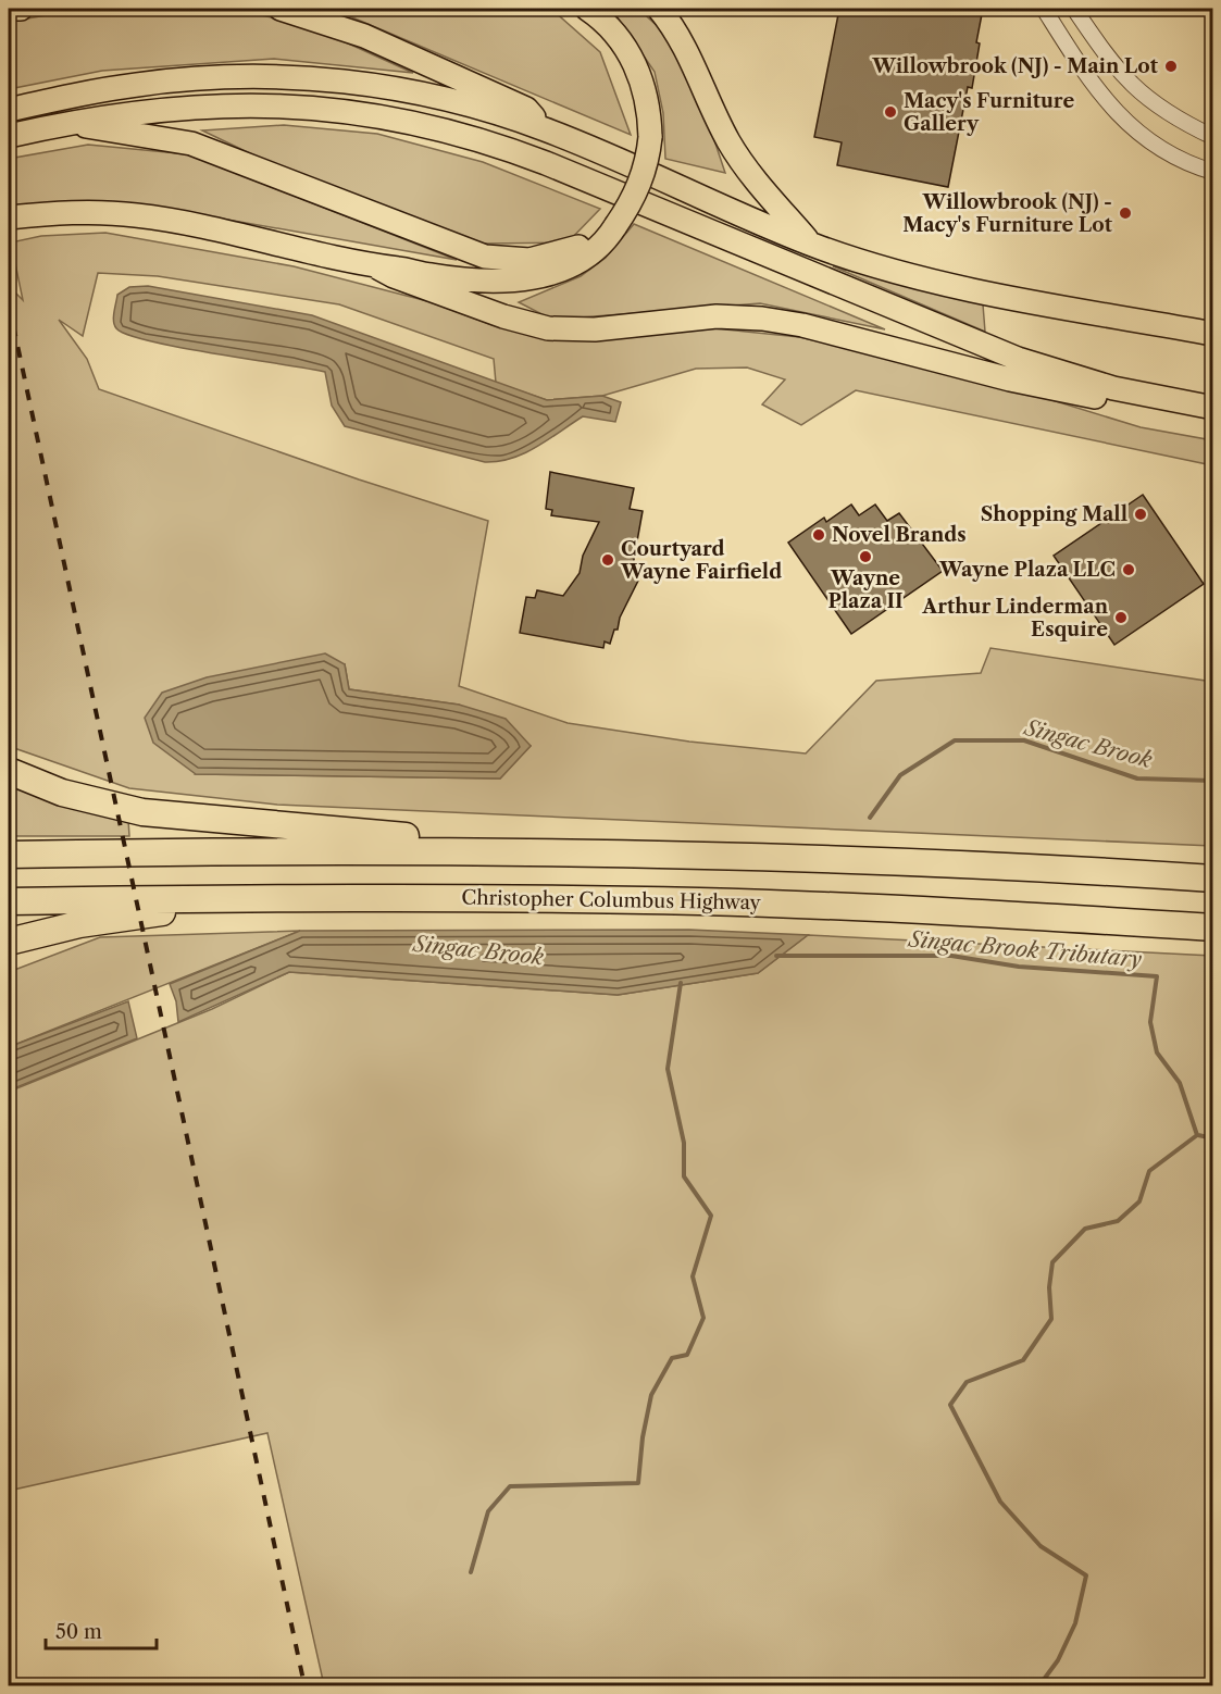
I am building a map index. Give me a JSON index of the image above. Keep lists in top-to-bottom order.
{
  "streets": {
    "highway": ["Christopher Columbus Highway"]
  },
  "water": ["Singac Brook", "Singac Brook Tributary"],
  "places": [
    "Willowbrook (NJ) - Main Lot",
    "Macy's Furniture Gallery",
    "Willowbrook (NJ) - Macy's Furniture Lot",
    "Shopping Mall",
    "Novel Brands",
    "Wayne Plaza II",
    "Courtyard Wayne Fairfield",
    "Wayne Plaza LLC",
    "Arthur Linderman Esquire"
  ],
  "scale_bar": "50 m"
}
